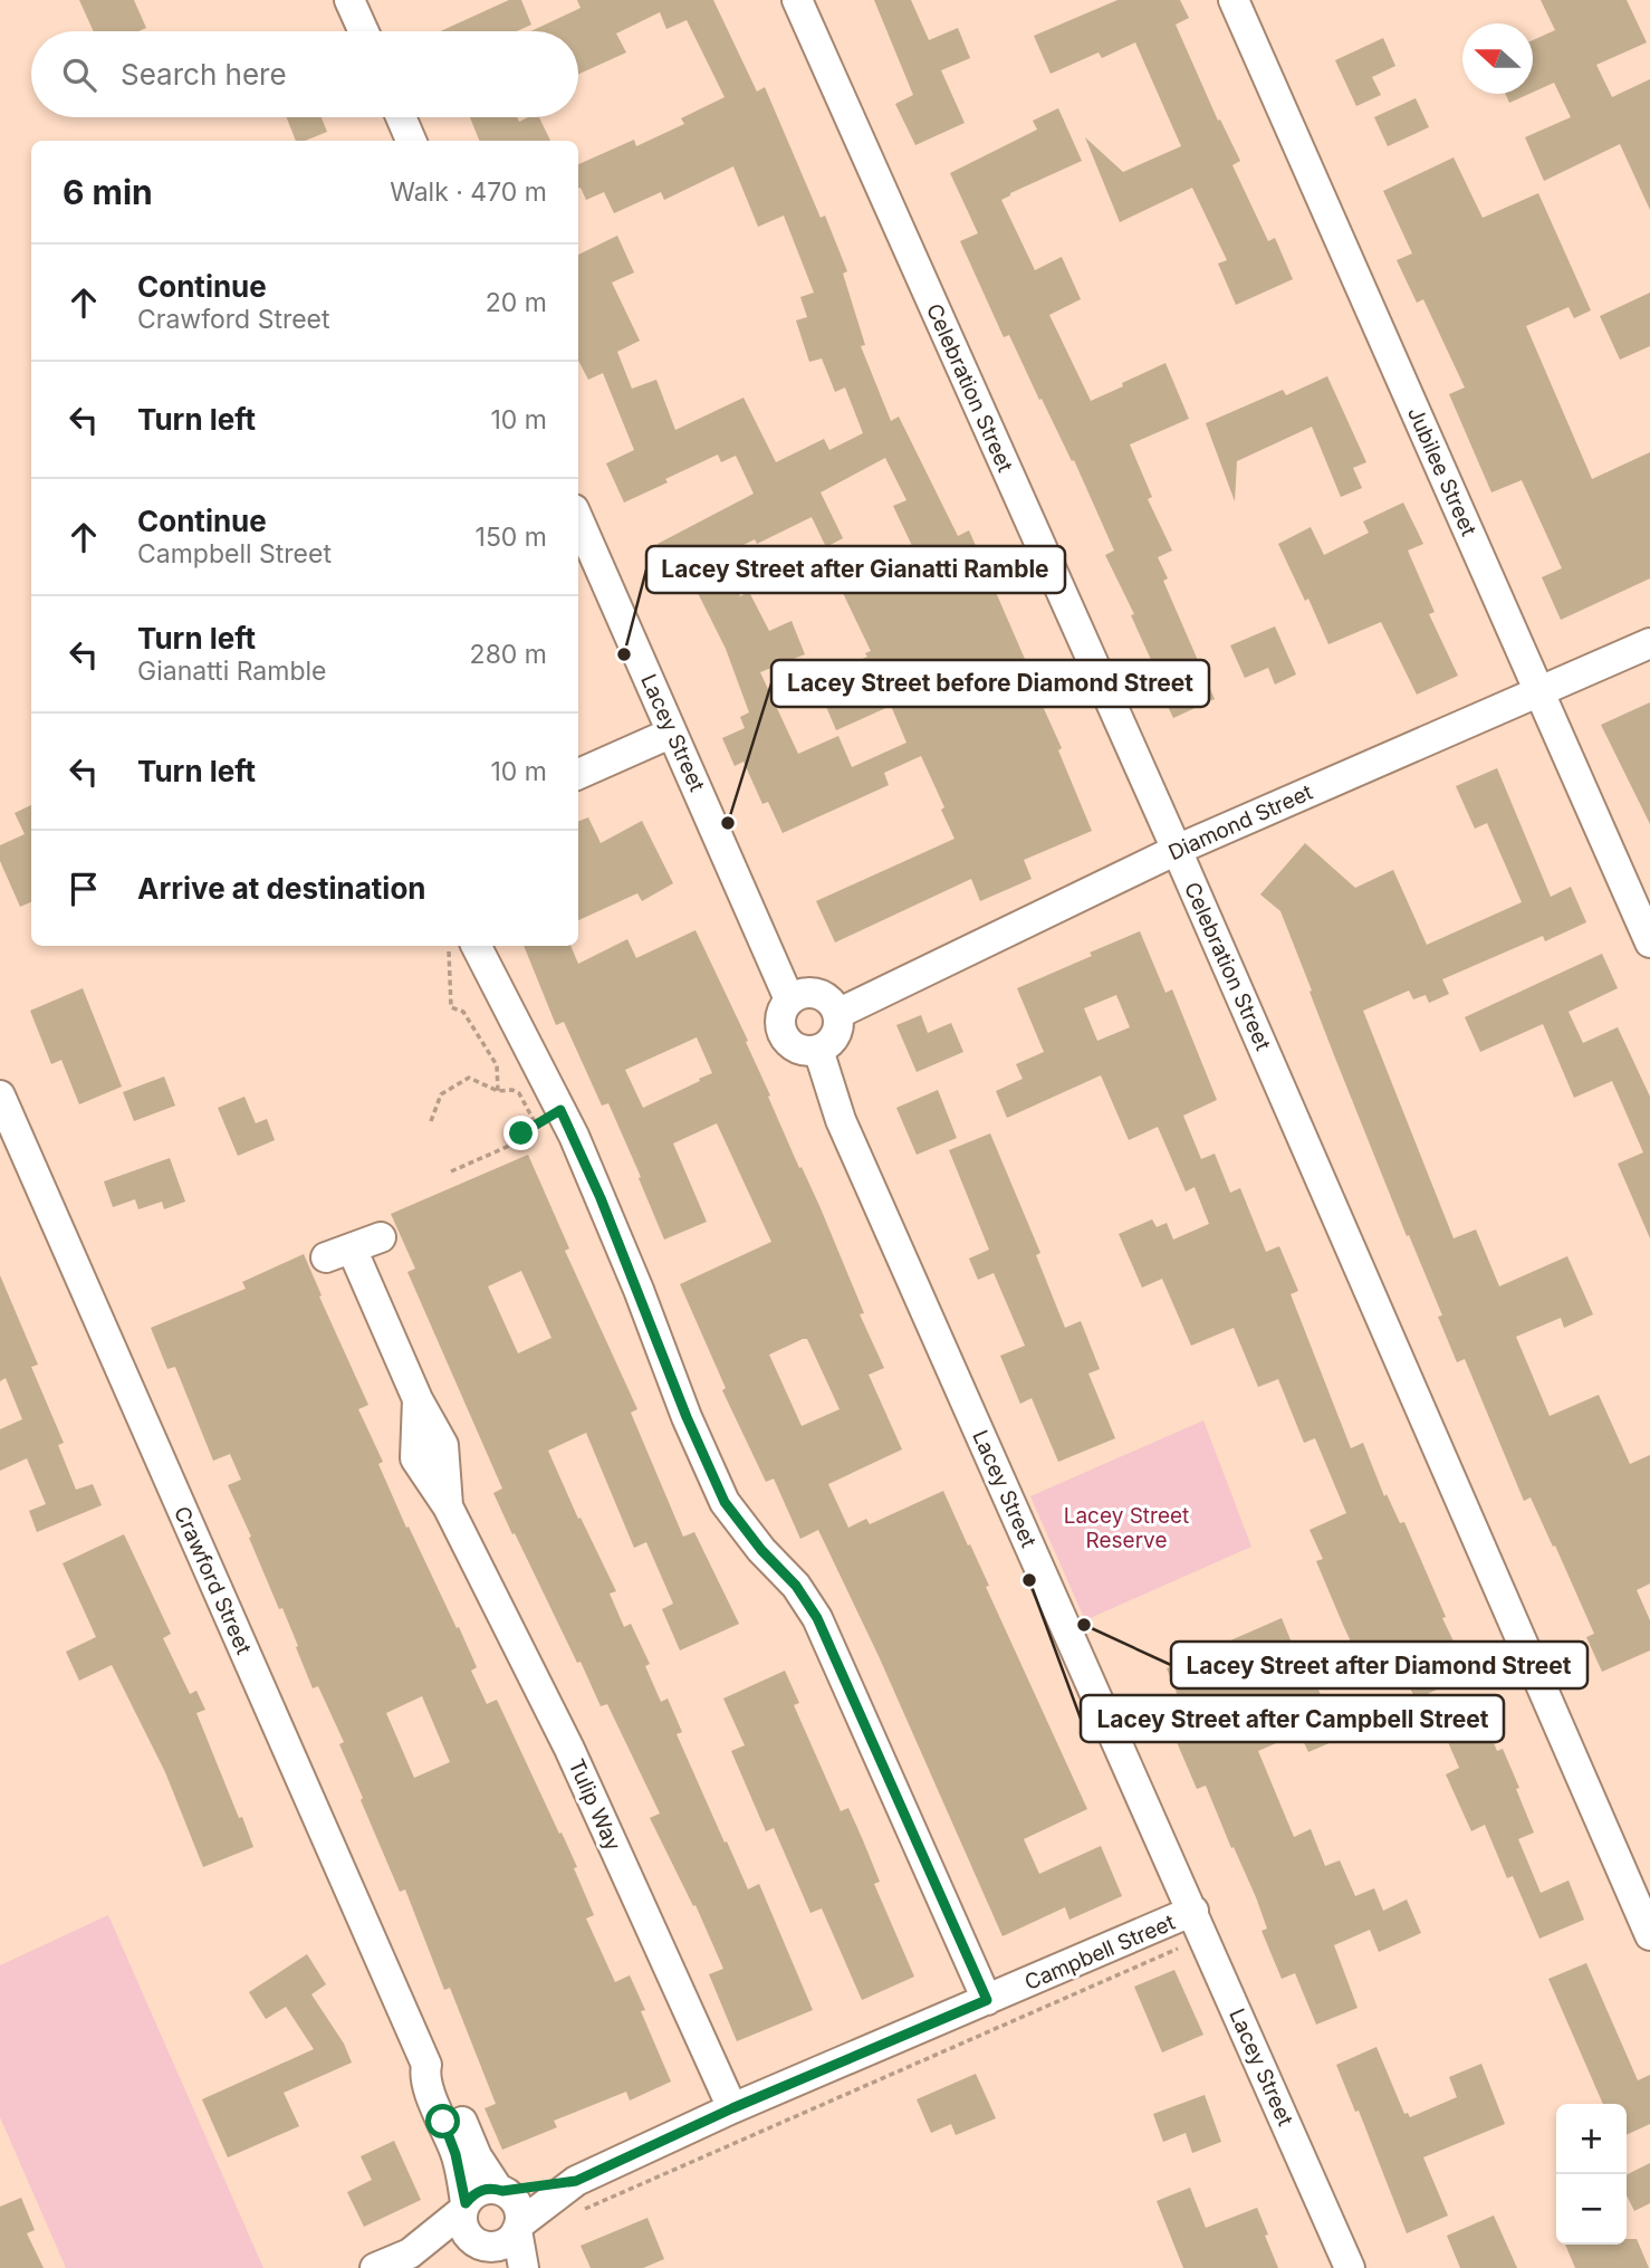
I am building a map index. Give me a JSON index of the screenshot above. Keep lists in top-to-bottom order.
{
  "streets": {
    "street": [
      "Celebration Street",
      "Jubilee Street",
      "Lacey Street",
      "Diamond Street",
      "Crawford Street",
      "Tulip Way",
      "Campbell Street"
    ]
  },
  "crossings": [
    ["Celebration Street", "Diamond Street"],
    ["Jubilee Street", "Diamond Street"],
    ["Lacey Street", "Diamond Street"],
    ["Lacey Street", "Campbell Street"],
    ["Crawford Street", "Campbell Street"],
    ["Tulip Way", "Campbell Street"]
  ],
  "parks": ["Lacey Street Reserve"],
  "places": [
    "Lacey Street after Gianatti Ramble",
    "Lacey Street before Diamond Street",
    "Lacey Street after Campbell Street",
    "Lacey Street after Diamond Street"
  ],
  "north": "left",
  "page": {
    "search": "Search here",
    "heading": ["6 min", "Walk · 470 m"],
    "list": [
      ["Continue", "Crawford Street", "20 m"],
      ["Turn left", "10 m"],
      ["Continue", "Campbell Street", "150 m"],
      ["Turn left", "Gianatti Ramble", "280 m"],
      ["Turn left", "10 m"],
      "Arrive at destination"
    ],
    "map_buttons": ["+", "−"]
  }
}
